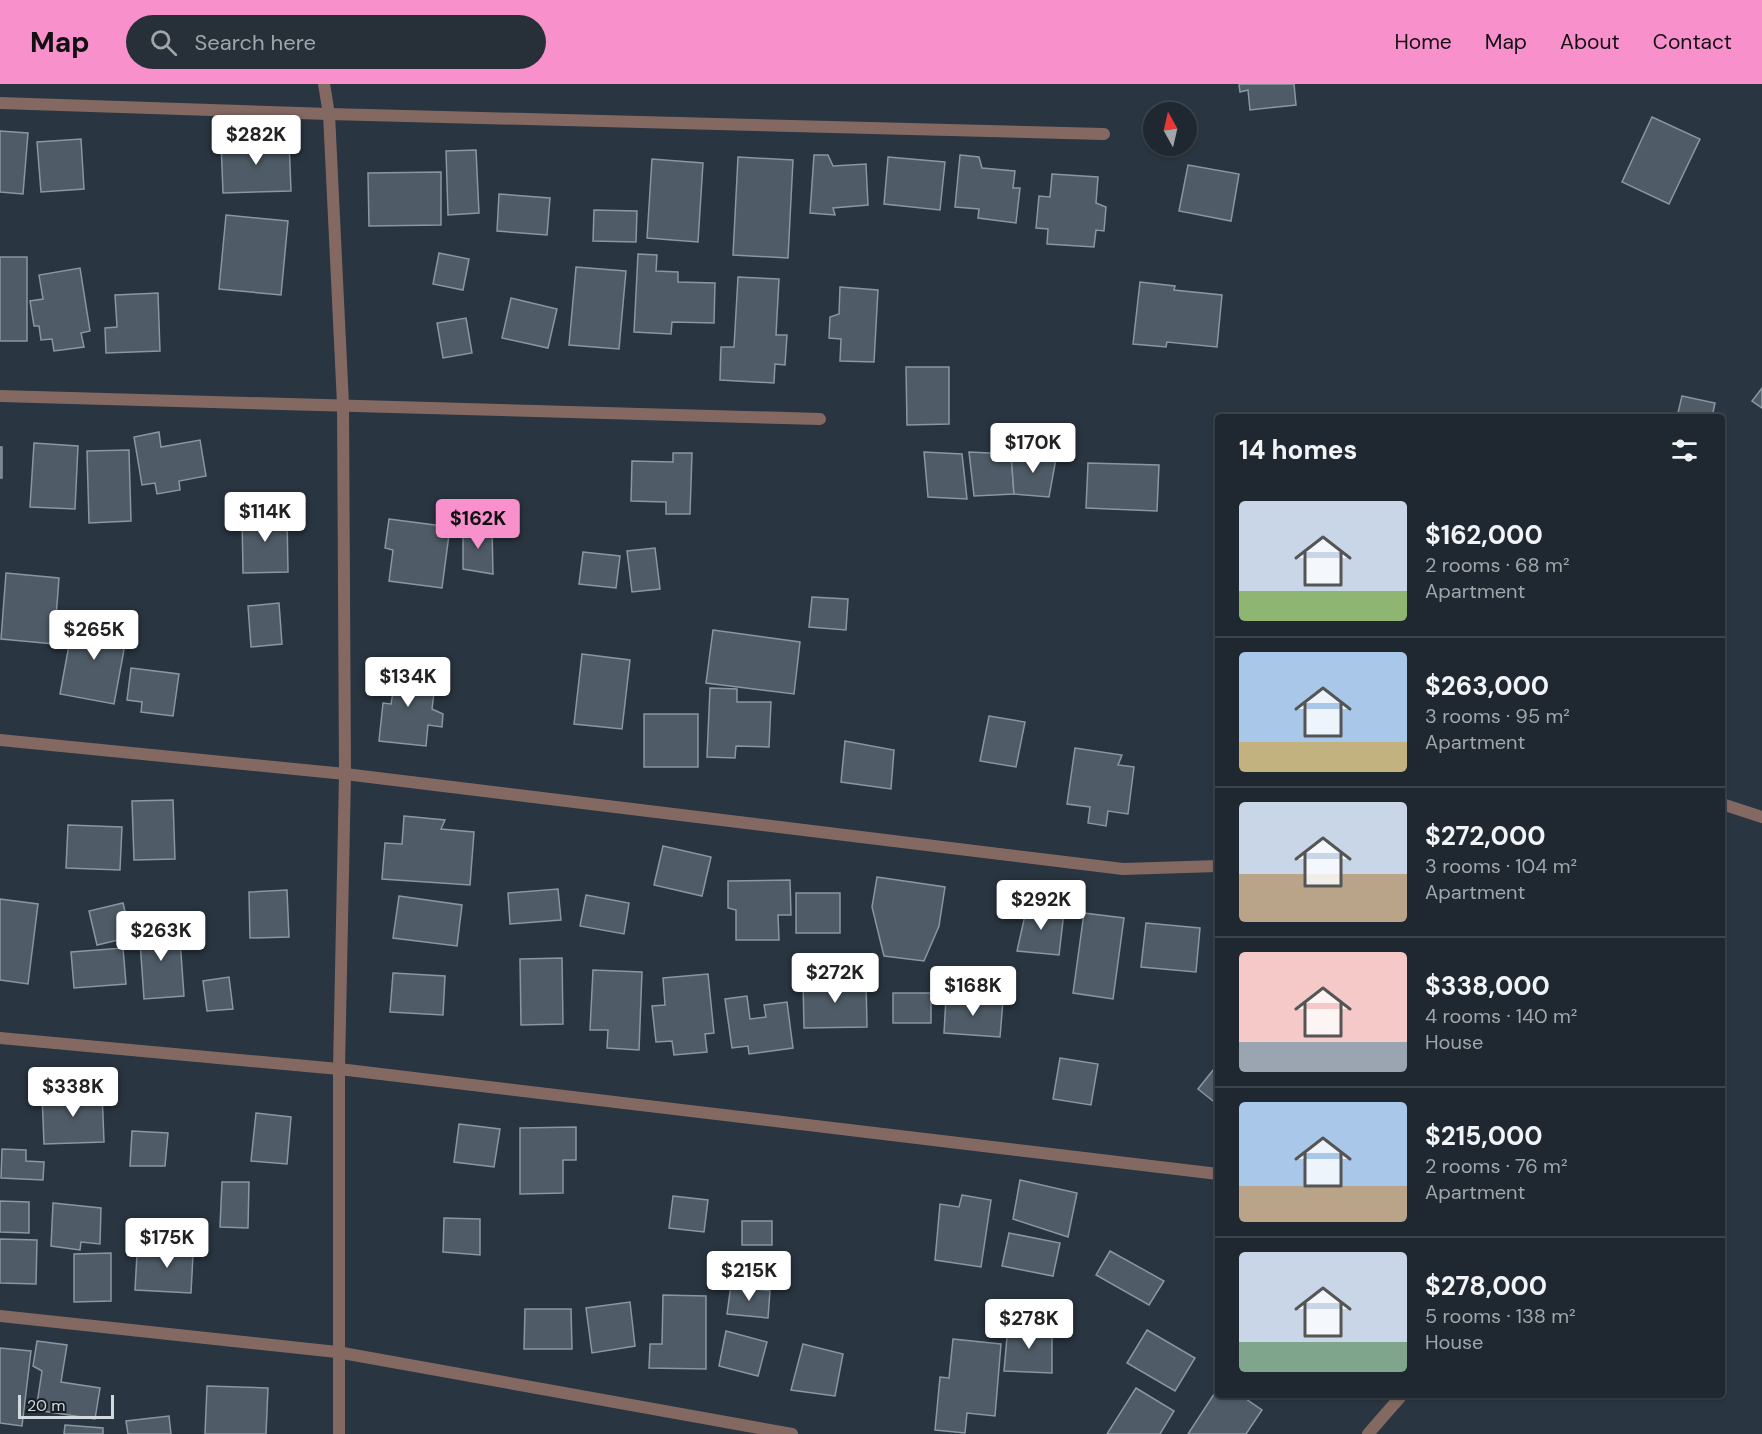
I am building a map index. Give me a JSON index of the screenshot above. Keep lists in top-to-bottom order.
{
  "scale_bar": "20 m",
  "north": "top",
  "page": {
    "header": "Map",
    "search": "Search here",
    "nav": [
      "Home",
      "Map",
      "About",
      "Contact"
    ],
    "price": [
      "$282K",
      "$170K",
      "$114K",
      "$162K",
      "$265K",
      "$134K",
      "$292K",
      "$263K",
      "$272K",
      "$168K",
      "$338K",
      "$175K",
      "$215K",
      "$278K"
    ],
    "heading": "14 homes",
    "list": [
      {
        "name": "$162,000",
        "note": "2 rooms · 68 m² · Apartment"
      },
      {
        "name": "$263,000",
        "note": "3 rooms · 95 m² · Apartment"
      },
      {
        "name": "$272,000",
        "note": "3 rooms · 104 m² · Apartment"
      },
      {
        "name": "$338,000",
        "note": "4 rooms · 140 m² · House"
      },
      {
        "name": "$215,000",
        "note": "2 rooms · 76 m² · Apartment"
      },
      {
        "name": "$278,000",
        "note": "5 rooms · 138 m² · House"
      }
    ],
    "scale": "20 m"
  }
}
